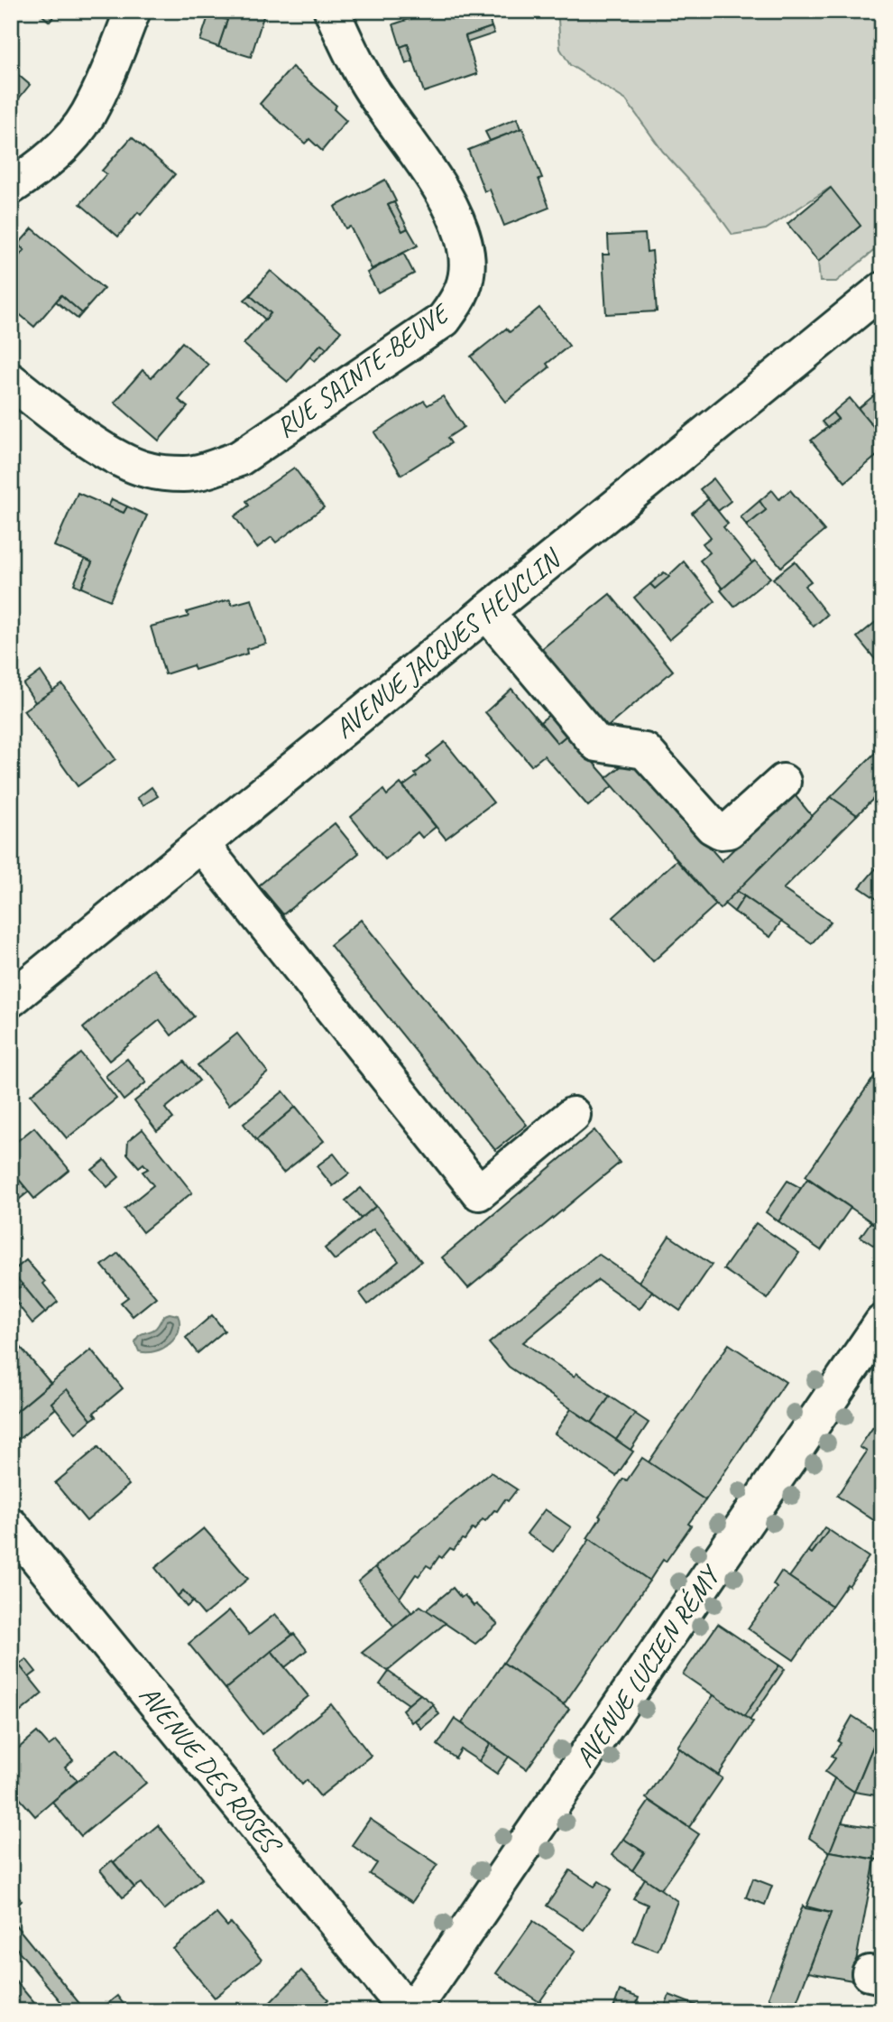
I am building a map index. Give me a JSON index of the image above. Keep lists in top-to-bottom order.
{
  "streets": {
    "street": [
      "RUE SAINTE-BEUVE",
      "AVENUE JACQUES HEUCLIN",
      "AVENUE LUCIEN RÉMY",
      "AVENUE DES ROSES"
    ]
  },
  "crossings": [
    ["AVENUE LUCIEN RÉMY", "AVENUE DES ROSES"]
  ]
}
